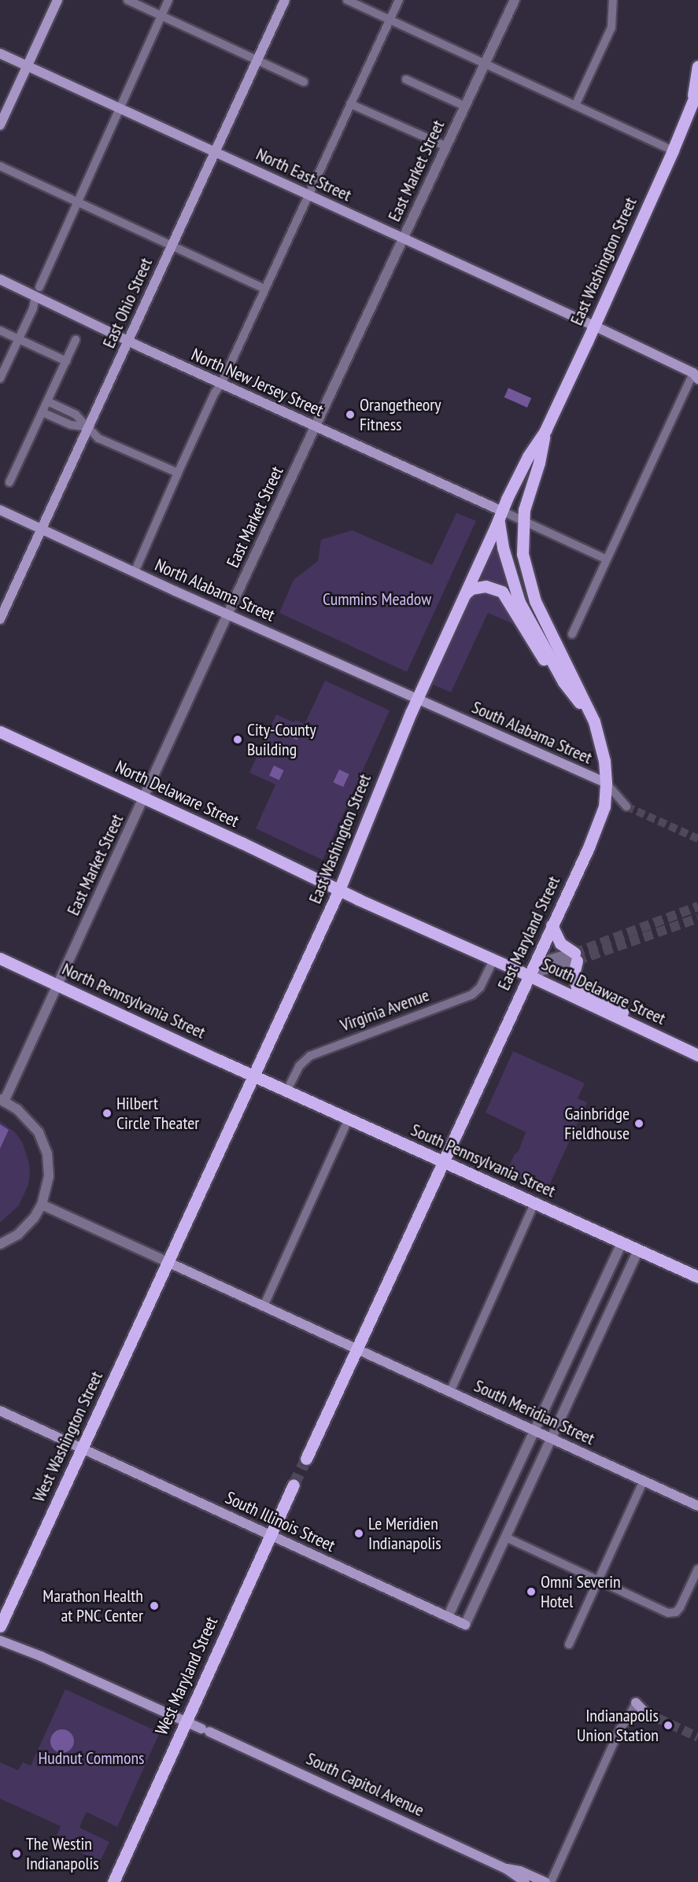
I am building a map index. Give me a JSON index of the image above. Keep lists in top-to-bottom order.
{
  "streets": {
    "main road": [
      "North East Street",
      "East Washington Street",
      "East Ohio Street",
      "North New Jersey Street",
      "North Alabama Street",
      "South Alabama Street",
      "North Delaware Street",
      "East Maryland Street",
      "South Delaware Street",
      "North Pennsylvania Street",
      "South Pennsylvania Street",
      "South Meridian Street",
      "West Washington Street",
      "South Illinois Street",
      "West Maryland Street",
      "South Capitol Avenue"
    ],
    "street": ["East Market Street", "Virginia Avenue"]
  },
  "crossings": [
    ["East Market Street", "North East Street"],
    ["East Market Street", "North New Jersey Street"],
    ["East Market Street", "North Alabama Street"],
    ["East Market Street", "North Delaware Street"],
    ["East Market Street", "North Pennsylvania Street"],
    ["North East Street", "East Washington Street"],
    ["North East Street", "East Ohio Street"],
    ["East Washington Street", "North New Jersey Street"],
    ["East Washington Street", "North Alabama Street"],
    ["East Washington Street", "South Alabama Street"],
    ["East Washington Street", "North Delaware Street"],
    ["East Washington Street", "East Maryland Street"],
    ["East Washington Street", "South Delaware Street"],
    ["East Washington Street", "North Pennsylvania Street"],
    ["East Washington Street", "South Pennsylvania Street"],
    ["East Washington Street", "South Meridian Street"],
    ["East Washington Street", "West Washington Street"],
    ["East Ohio Street", "North New Jersey Street"],
    ["East Ohio Street", "North Alabama Street"],
    ["North Alabama Street", "South Alabama Street"],
    ["South Alabama Street", "East Maryland Street"],
    ["North Delaware Street", "South Delaware Street"],
    ["East Maryland Street", "South Delaware Street"],
    ["East Maryland Street", "South Pennsylvania Street"],
    ["East Maryland Street", "South Meridian Street"],
    ["South Delaware Street", "Virginia Avenue"],
    ["North Pennsylvania Street", "South Pennsylvania Street"],
    ["Virginia Avenue", "South Pennsylvania Street"],
    ["South Meridian Street", "West Washington Street"],
    ["West Washington Street", "South Illinois Street"],
    ["South Illinois Street", "West Maryland Street"],
    ["West Maryland Street", "South Capitol Avenue"]
  ],
  "parks": ["Cummins Meadow", "Hudnut Commons"],
  "places": [
    "Orangetheory Fitness",
    "City-County Building",
    "Hilbert Circle Theater",
    "Gainbridge Fieldhouse",
    "Le Meridien Indianapolis",
    "Omni Severin Hotel",
    "Marathon Health at PNC Center",
    "Indianapolis Union Station",
    "The Westin Indianapolis"
  ]
}
